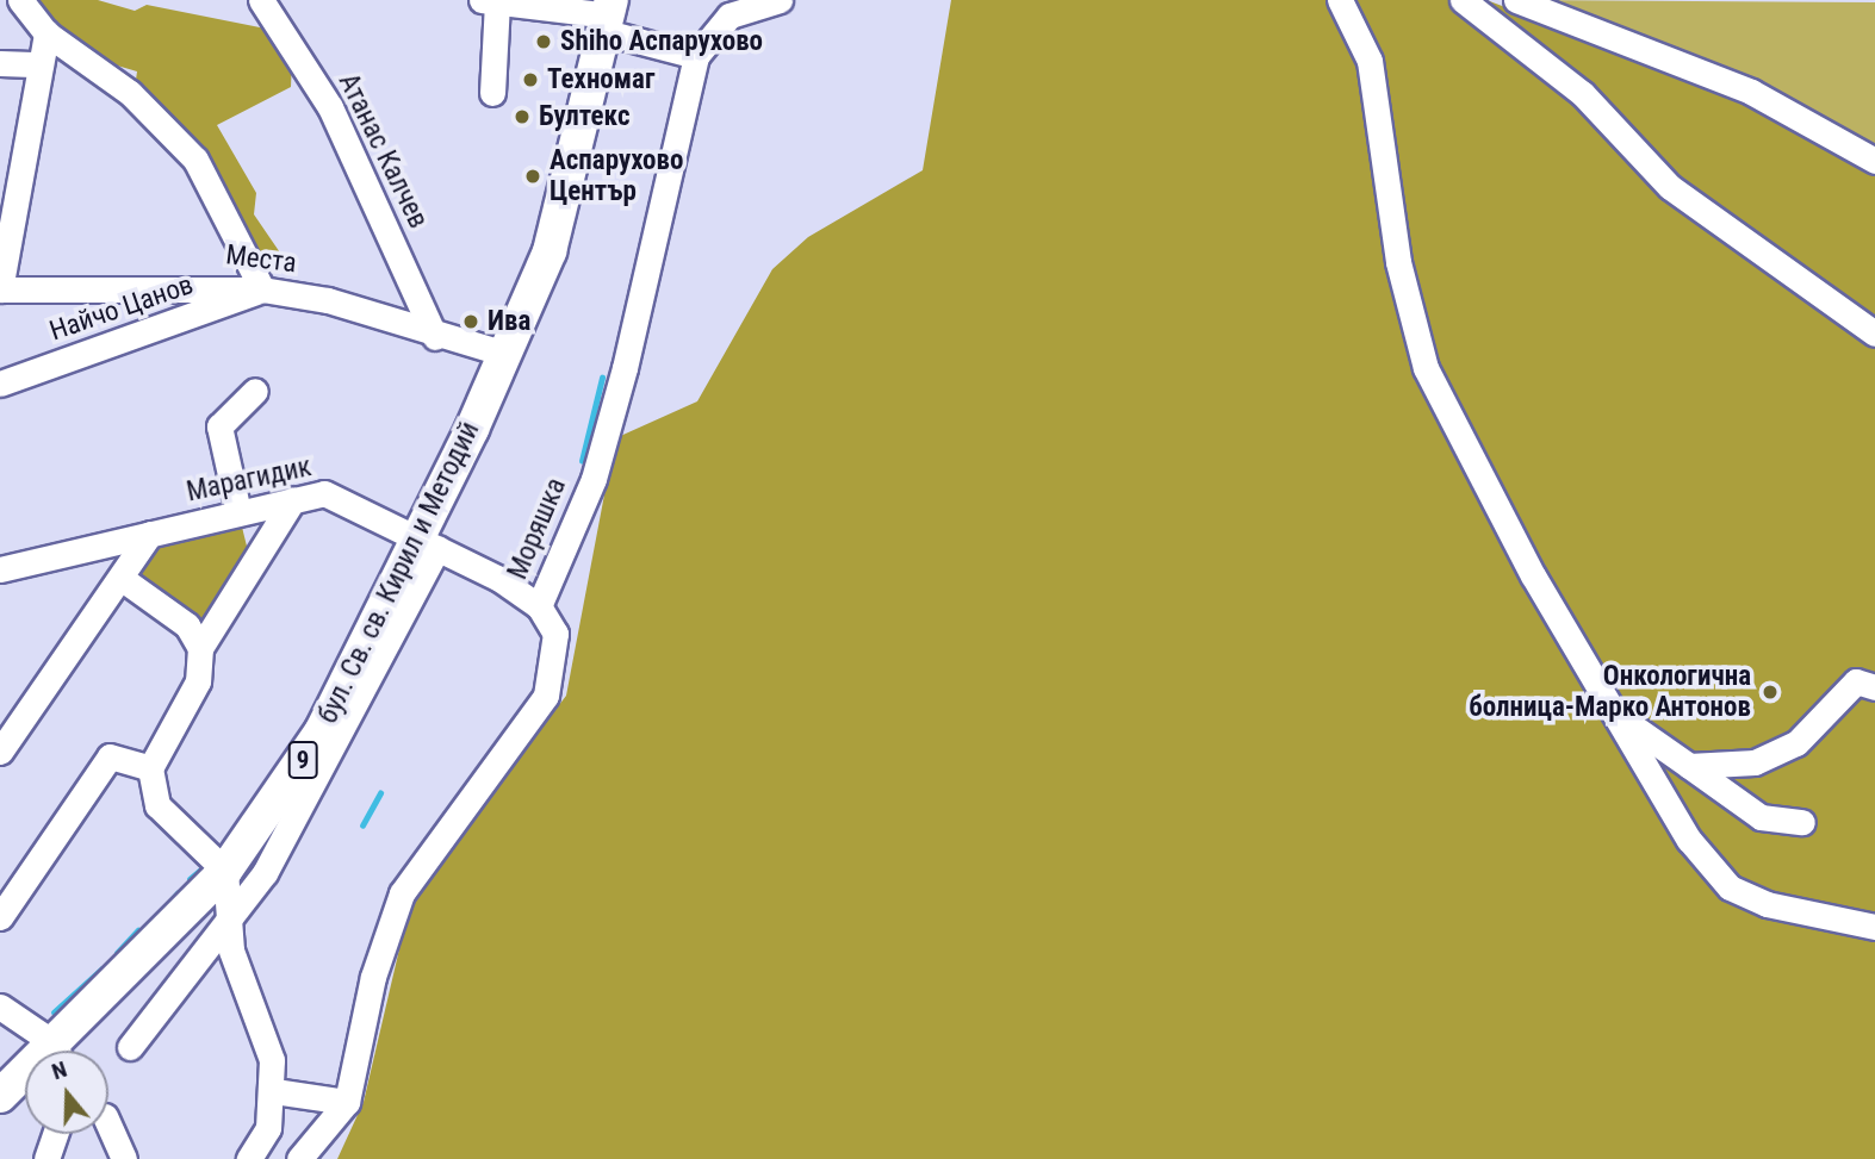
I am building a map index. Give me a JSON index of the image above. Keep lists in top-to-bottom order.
{
  "streets": {
    "main road": ["бул. Св. св. Кирил и Методий", "9"],
    "street": [
      "Атанас Калчев",
      "Места",
      "Найчо Цанов",
      "Марагидик",
      "Моряшка"
    ]
  },
  "crossings": [
    ["Атанас Калчев", "Места"],
    ["Места", "Найчо Цанов"],
    ["Места", "бул. Св. св. Кирил и Методий"],
    ["Марагидик", "Моряшка"],
    ["Марагидик", "бул. Св. св. Кирил и Методий"]
  ],
  "places": [
    "Shiho Аспарухово",
    "Техномаг",
    "Бултекс",
    "Аспарухово Център",
    "Ива",
    "Онкологична болница-Марко Антонов"
  ],
  "north": "top"
}
